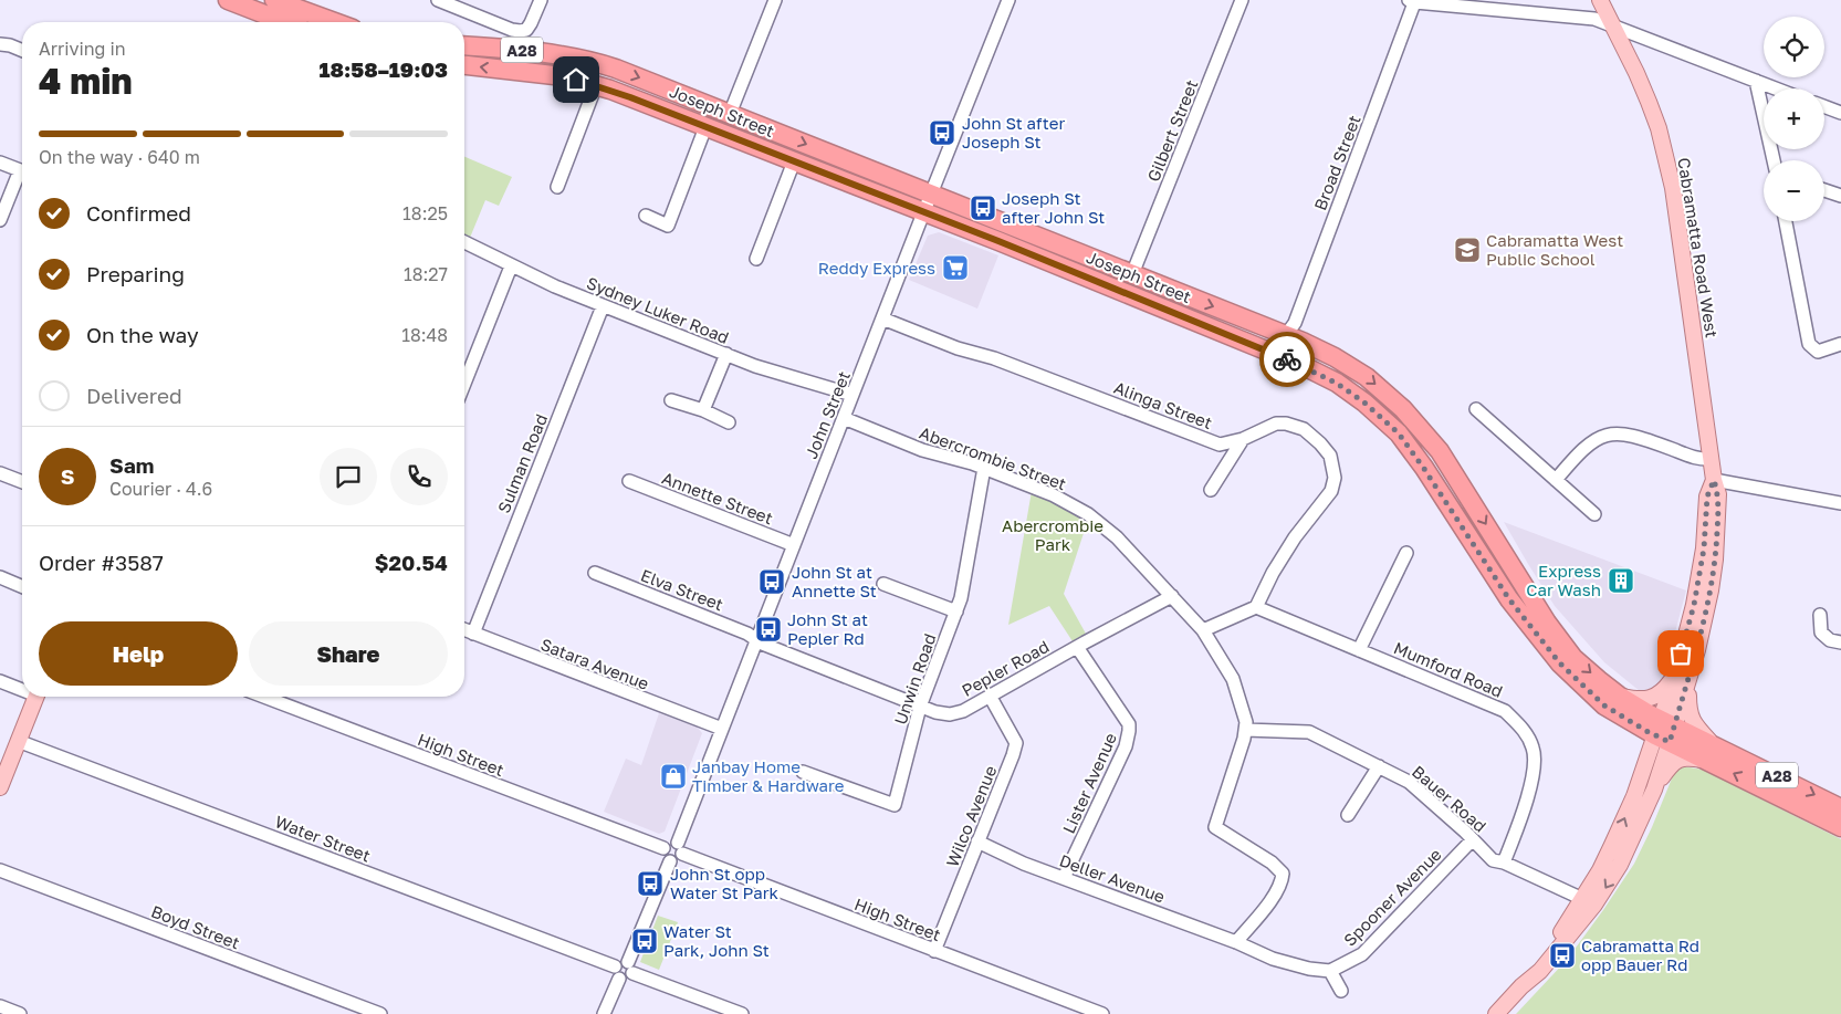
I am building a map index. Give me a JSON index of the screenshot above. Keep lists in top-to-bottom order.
{
  "streets": {
    "highway": ["A28", "Joseph Street"],
    "main road": ["Cabramatta Road West"],
    "street": [
      "Gilbert Street",
      "Broad Street",
      "Sydney Luker Road",
      "Alinga Street",
      "John Street",
      "Abercrombie Street",
      "Sulman Road",
      "Annette Street",
      "Elva Street",
      "Satara Avenue",
      "Pepler Road",
      "Mumford Road",
      "Unwin Road",
      "High Street",
      "Lister Avenue",
      "Bauer Road",
      "Wilco Avenue",
      "Water Street",
      "Deller Avenue",
      "Spooner Avenue",
      "Boyd Street"
    ]
  },
  "crossings": [
    ["A28", "Joseph Street"],
    ["A28", "Cabramatta Road West"],
    ["Joseph Street", "Gilbert Street"],
    ["Joseph Street", "Broad Street"],
    ["Joseph Street", "Cabramatta Road West"],
    ["Joseph Street", "John Street"],
    ["Cabramatta Road West", "Bauer Road"],
    ["Sydney Luker Road", "John Street"],
    ["Sydney Luker Road", "Sulman Road"],
    ["Alinga Street", "John Street"],
    ["Alinga Street", "Mumford Road"],
    ["John Street", "Abercrombie Street"],
    ["John Street", "Annette Street"],
    ["John Street", "Elva Street"],
    ["John Street", "Satara Avenue"],
    ["John Street", "Pepler Road"],
    ["John Street", "High Street"],
    ["Abercrombie Street", "Pepler Road"],
    ["Abercrombie Street", "Unwin Road"],
    ["Abercrombie Street", "Bauer Road"],
    ["Abercrombie Street", "Deller Avenue"],
    ["Sulman Road", "Satara Avenue"],
    ["Elva Street", "Pepler Road"],
    ["Pepler Road", "Unwin Road"],
    ["Pepler Road", "Lister Avenue"],
    ["Pepler Road", "Wilco Avenue"],
    ["Mumford Road", "Bauer Road"],
    ["High Street", "Wilco Avenue"],
    ["Lister Avenue", "Deller Avenue"],
    ["Bauer Road", "Spooner Avenue"],
    ["Wilco Avenue", "Deller Avenue"]
  ],
  "parks": ["Abercrombie Park"],
  "places": {
    "bus stop": [
      "John St after Joseph St",
      "Joseph St after John St",
      "John St at Annette St",
      "John St at Pepler Rd",
      "John St opp Water St Park",
      "Water St Park, John St",
      "Cabramatta Rd opp Bauer Rd"
    ],
    "school or university": ["Cabramatta West Public School"],
    "supermarket": ["Reddy Express"],
    "building": ["Express Car Wash"],
    "shop": ["Janbay Home Timber & Hardware"]
  },
  "page": {
    "map_buttons": ["+", "−"],
    "heading": ["4 min", "Arriving in", "18:58–19:03"],
    "panel": [
      "Sam",
      "Courier · 4.6",
      "Order #3587",
      "$20.54"
    ],
    "bar": "On the way · 640 m",
    "list": [
      ["Confirmed", "18:25"],
      ["Preparing", "18:27"],
      ["On the way", "18:48"],
      "Delivered"
    ],
    "round": "S",
    "buttons": ["Help", "Share"]
  }
}
